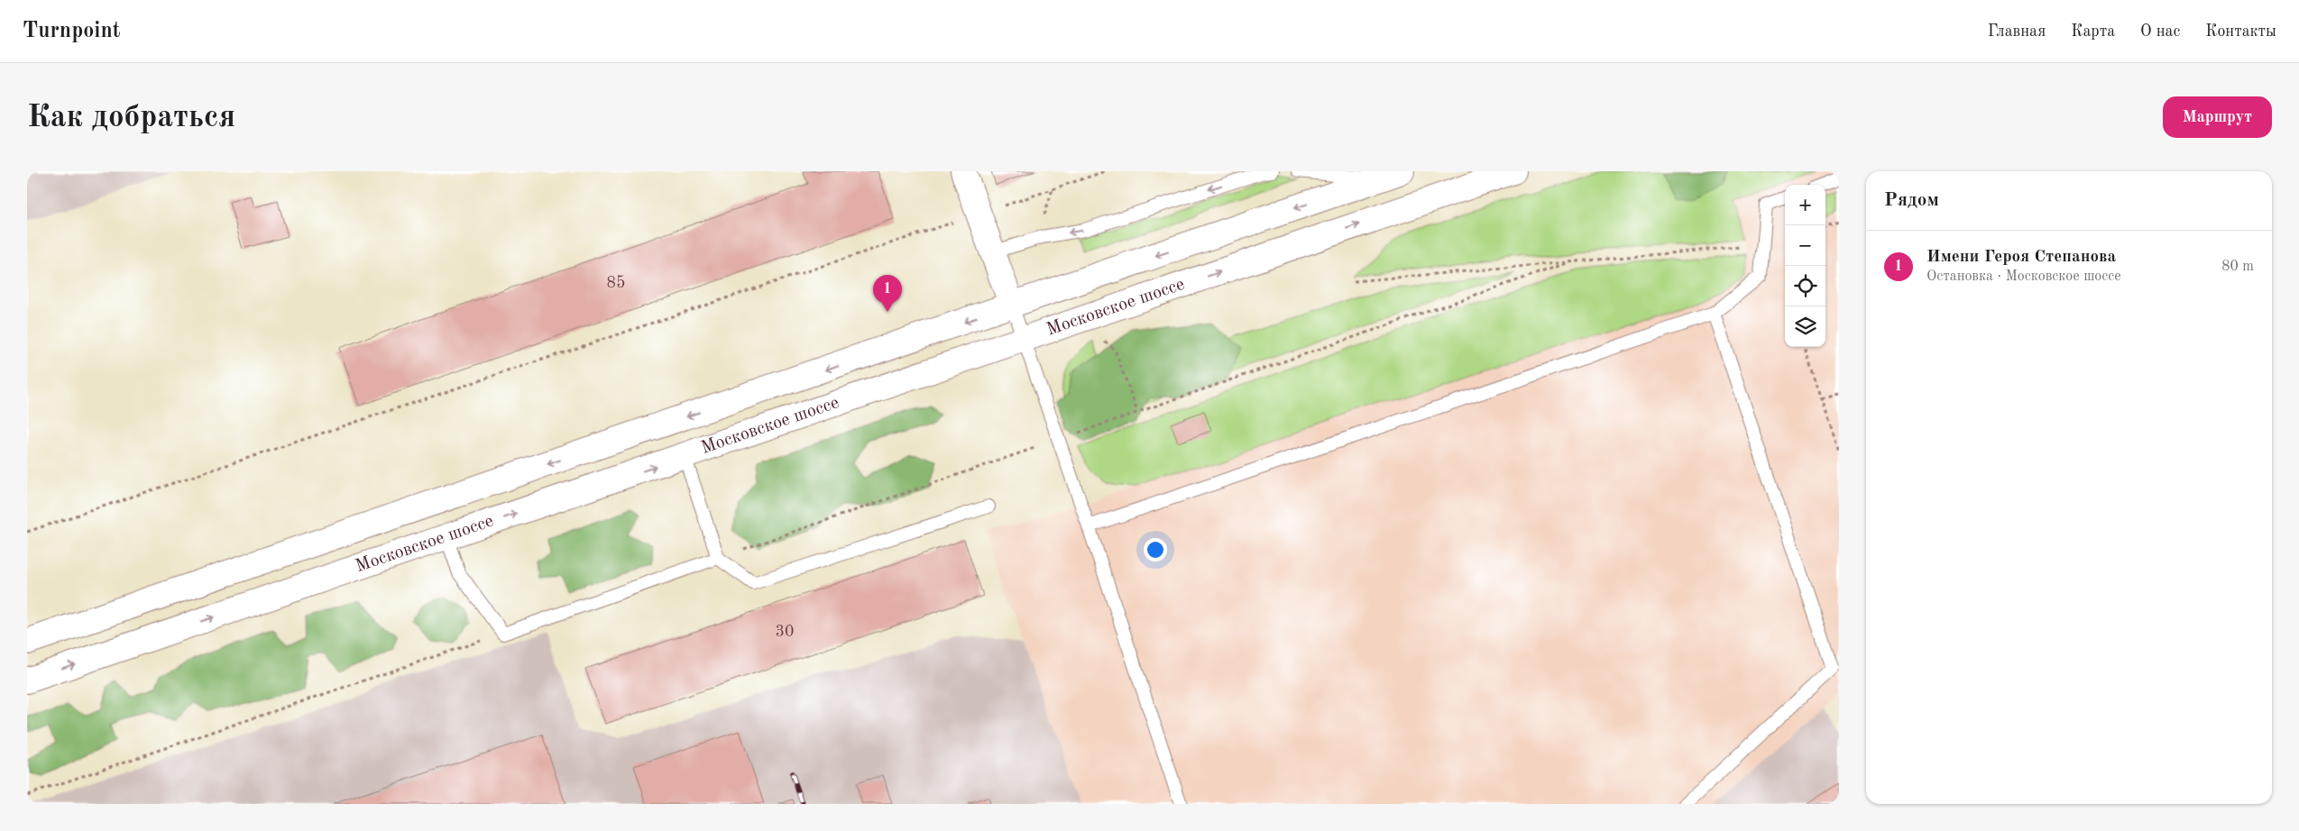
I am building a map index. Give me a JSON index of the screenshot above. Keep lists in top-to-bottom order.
{
  "streets": {
    "main road": ["Московское шоссе"]
  },
  "house_numbers": ["85", "30"],
  "page": {
    "header": "Turnpoint",
    "nav": [
      "Главная",
      "Карта",
      "О нас",
      "Контакты"
    ],
    "buttons": "Маршрут",
    "title": "Как добраться",
    "heading": "Рядом",
    "map_buttons": ["+", "−"],
    "list": [
      {
        "mark": "1",
        "name": "Имени Героя Степанова",
        "note": "Остановка · Московское шоссе",
        "value": "80 m"
      }
    ],
    "pins": "1"
  }
}
